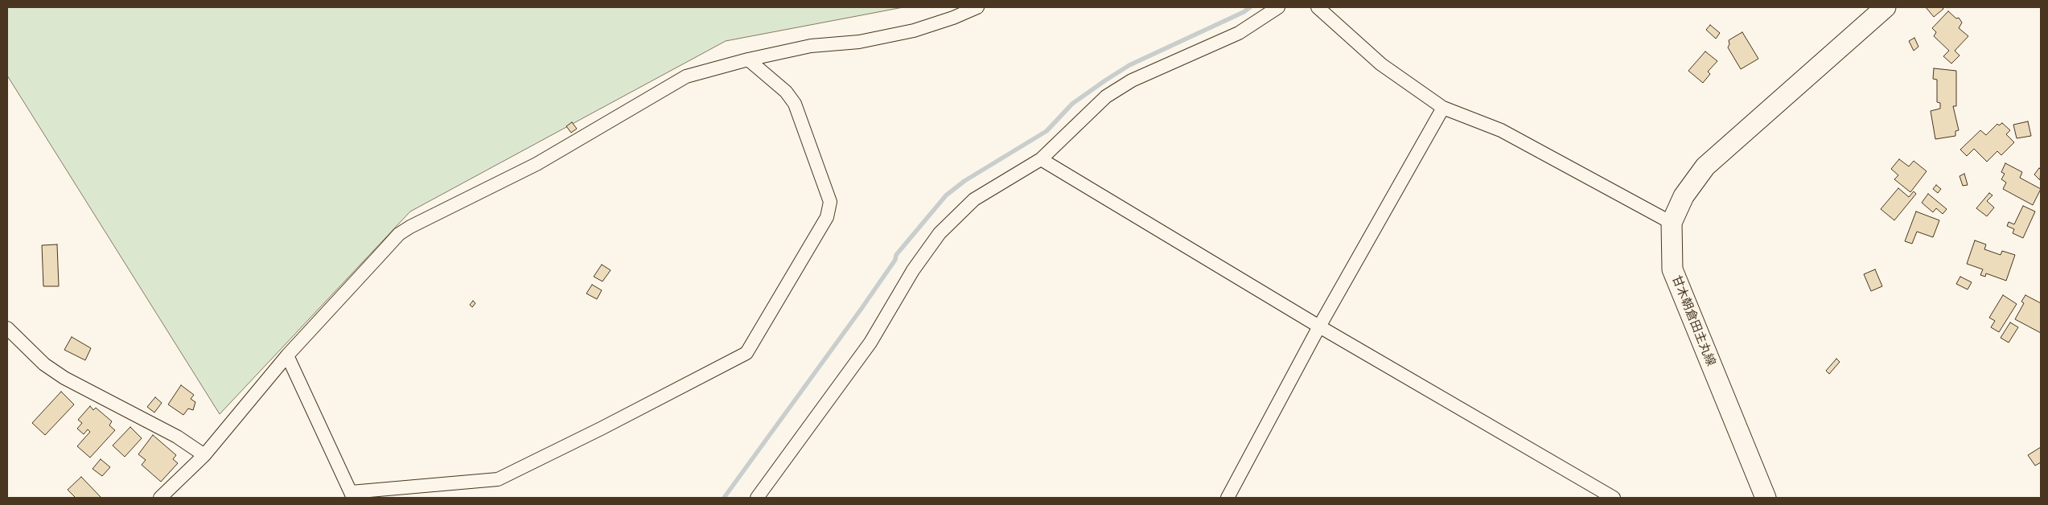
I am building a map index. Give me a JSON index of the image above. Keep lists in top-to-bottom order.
{
  "streets": {
    "main road": ["甘木朝倉田主丸線"]
  }
}
